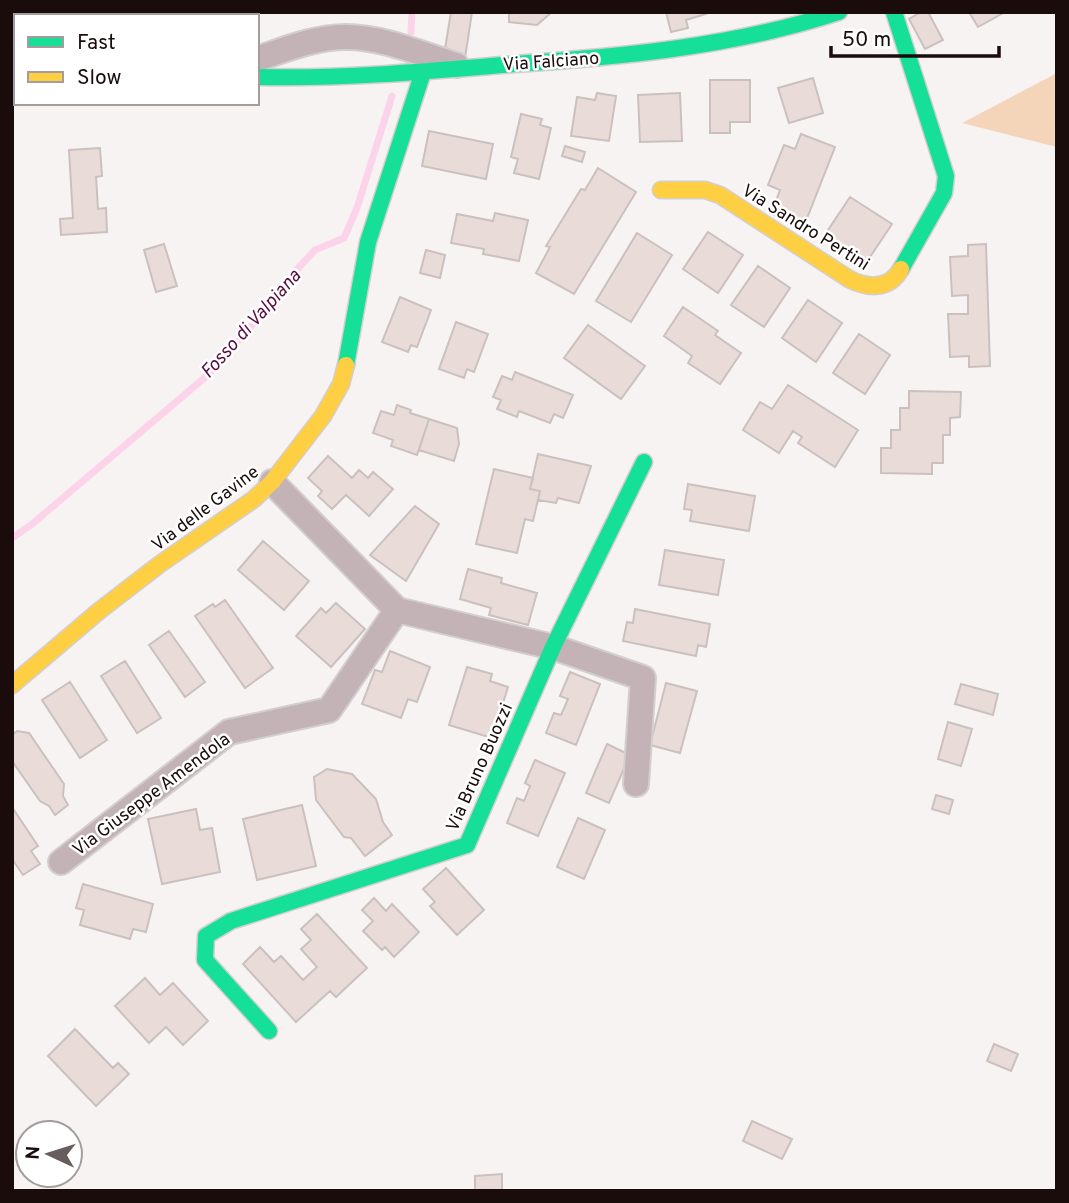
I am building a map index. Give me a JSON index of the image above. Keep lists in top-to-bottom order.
{
  "streets": {
    "street": [
      "Via Falciano",
      "Via Sandro Pertini",
      "Via delle Gavine",
      "Via Bruno Buozzi",
      "Via Giuseppe Amendola"
    ]
  },
  "crossings": [
    ["Via Falciano", "Via delle Gavine"]
  ],
  "water": ["Fosso di Valpiana"],
  "legend": ["Fast", "Slow"],
  "scale_bar": "50 m",
  "north": "left"
}
